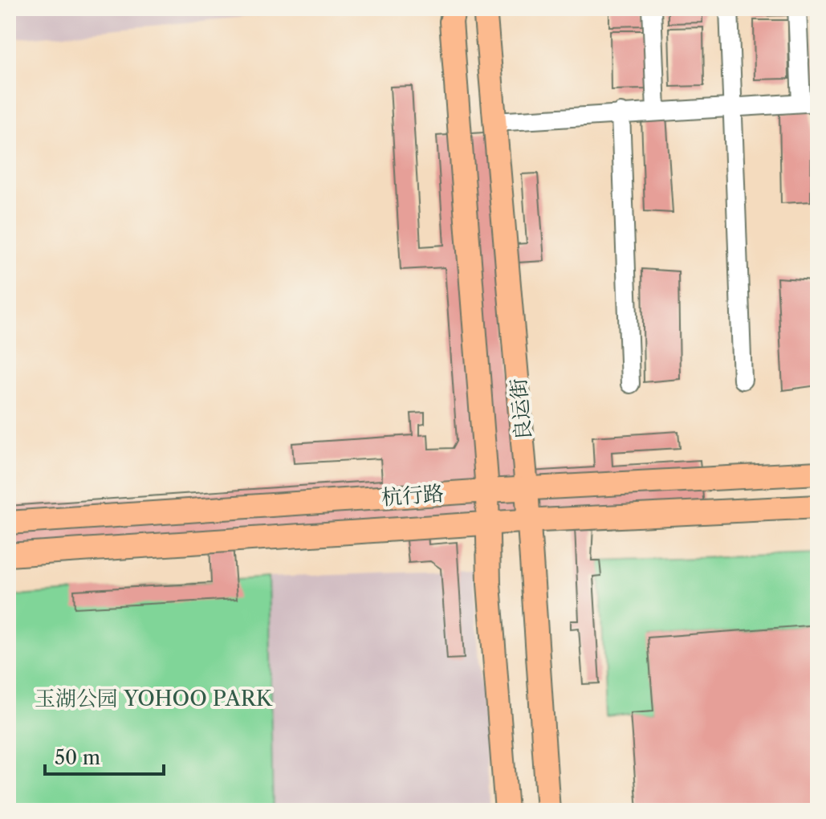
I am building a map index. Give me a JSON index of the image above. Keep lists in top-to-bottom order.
{
  "streets": {
    "main road": ["良运街", "杭行路"]
  },
  "crossings": [
    ["良运街", "杭行路"]
  ],
  "parks": ["玉湖公园 YOHOO PARK"],
  "scale_bar": "50 m"
}
